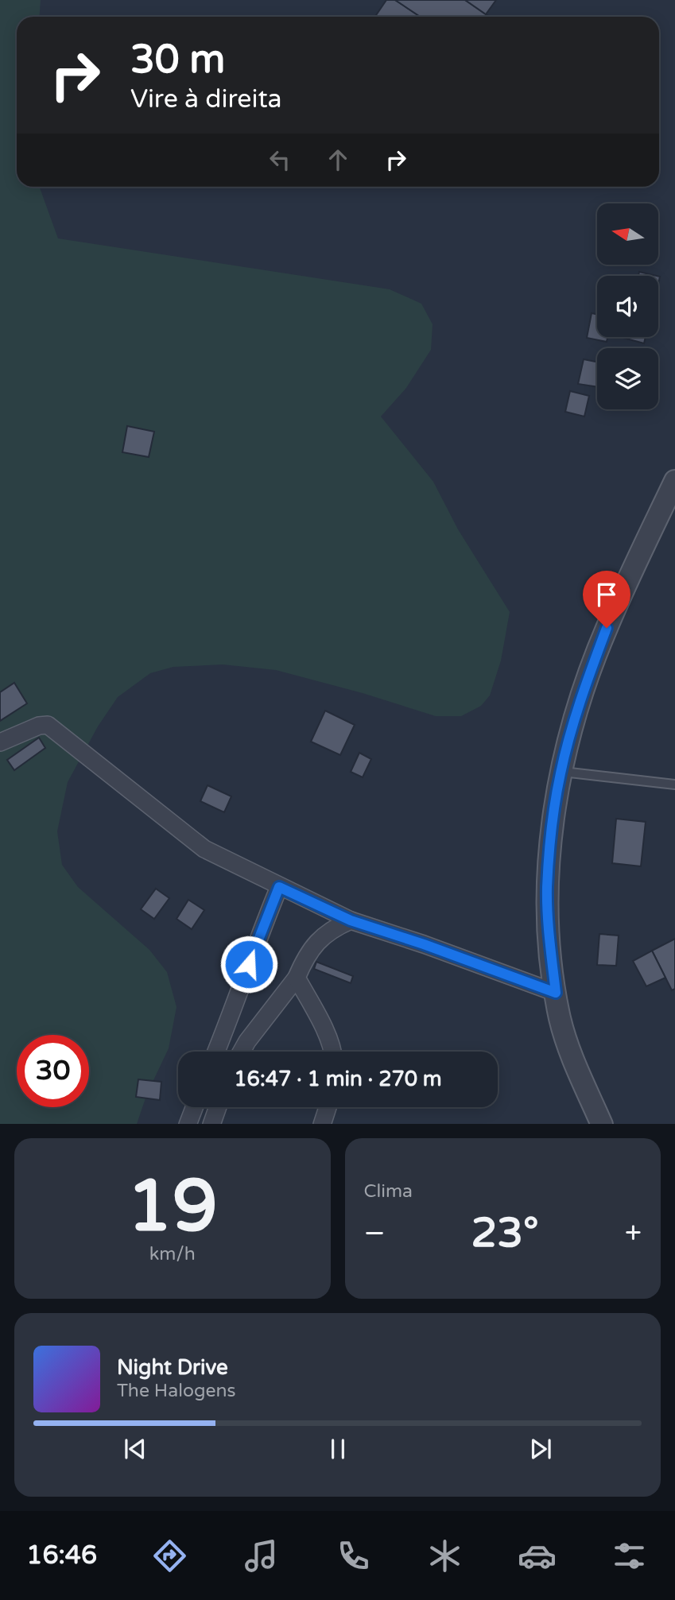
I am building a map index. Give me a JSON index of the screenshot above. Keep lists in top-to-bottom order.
{
  "north": "left",
  "page": {
    "turn": ["30 m", "Vire à direita"],
    "limit": "30",
    "trip": "16:47 · 1 min · 270 m",
    "tile": [
      ["19", "km/h"],
      "Clima"
    ],
    "heat": ["−", "23°", "+"],
    "song": ["Night Drive", "The Halogens"],
    "tabs": "16:46"
  }
}
